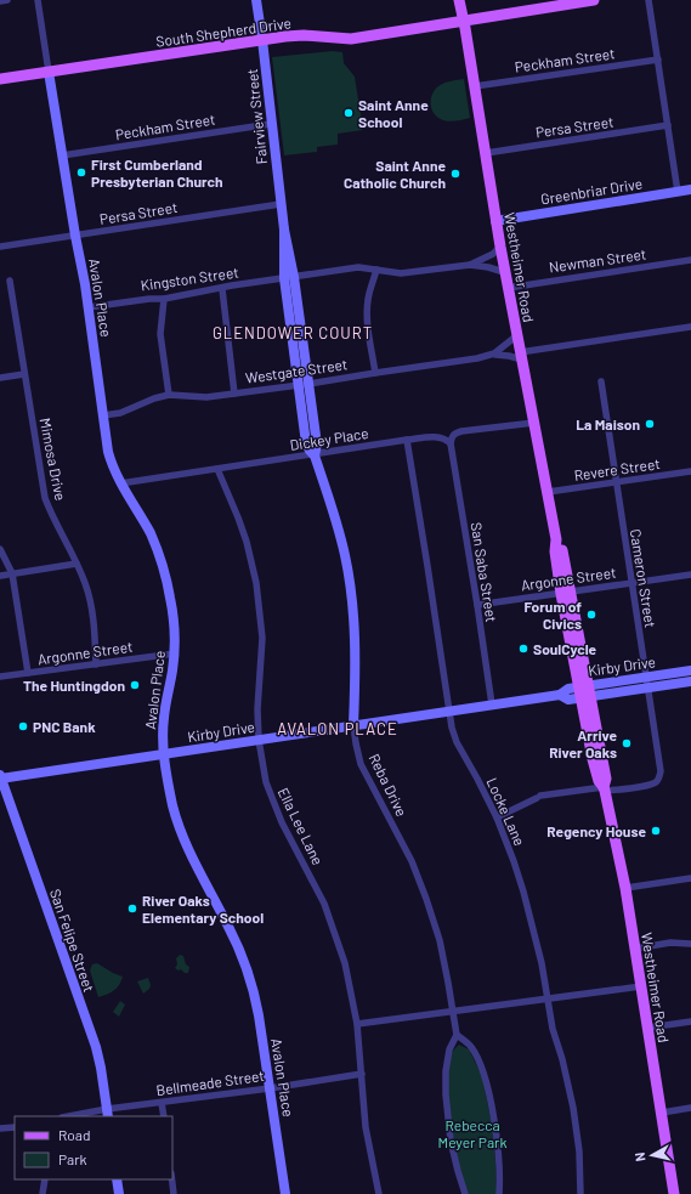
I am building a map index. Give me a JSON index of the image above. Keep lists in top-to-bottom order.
{
  "streets": {
    "main road": ["South Shepherd Drive", "Westheimer Road"],
    "street": [
      "Peckham Street",
      "Fairview Street",
      "Persa Street",
      "Greenbriar Drive",
      "Newman Street",
      "Kingston Street",
      "Avalon Place",
      "Westgate Street",
      "Dickey Place",
      "Mimosa Drive",
      "Revere Street",
      "San Saba Street",
      "Argonne Street",
      "Cameron Street",
      "Kirby Drive",
      "Reba Drive",
      "Locke Lane",
      "Ella Lee Lane",
      "San Felipe Street",
      "Bellmeade Street"
    ]
  },
  "crossings": [
    ["South Shepherd Drive", "Fairview Street"],
    ["South Shepherd Drive", "Westheimer Road"],
    ["South Shepherd Drive", "Avalon Place"],
    ["Peckham Street", "Fairview Street"],
    ["Peckham Street", "Westheimer Road"],
    ["Peckham Street", "Avalon Place"],
    ["Fairview Street", "Persa Street"],
    ["Fairview Street", "Kingston Street"],
    ["Fairview Street", "Westgate Street"],
    ["Fairview Street", "Reba Drive"],
    ["Persa Street", "Westheimer Road"],
    ["Persa Street", "Avalon Place"],
    ["Greenbriar Drive", "Westheimer Road"],
    ["Newman Street", "Westheimer Road"],
    ["Westheimer Road", "Westgate Street"],
    ["Westheimer Road", "Revere Street"],
    ["Westheimer Road", "Argonne Street"],
    ["Westheimer Road", "Cameron Street"],
    ["Westheimer Road", "Kirby Drive"],
    ["Kingston Street", "Avalon Place"],
    ["Avalon Place", "Westgate Street"],
    ["Avalon Place", "Dickey Place"],
    ["Avalon Place", "Argonne Street"],
    ["Avalon Place", "Kirby Drive"],
    ["Avalon Place", "Bellmeade Street"],
    ["Westgate Street", "Reba Drive"],
    ["Dickey Place", "San Saba Street"],
    ["Dickey Place", "Reba Drive"],
    ["Dickey Place", "Locke Lane"],
    ["Dickey Place", "Ella Lee Lane"],
    ["Mimosa Drive", "Argonne Street"],
    ["Revere Street", "Cameron Street"],
    ["San Saba Street", "Argonne Street"],
    ["San Saba Street", "Kirby Drive"],
    ["Argonne Street", "Cameron Street"],
    ["Cameron Street", "Kirby Drive"],
    ["Kirby Drive", "Reba Drive"],
    ["Kirby Drive", "Locke Lane"],
    ["Kirby Drive", "Ella Lee Lane"],
    ["Kirby Drive", "San Felipe Street"],
    ["Ella Lee Lane", "Bellmeade Street"],
    ["San Felipe Street", "Bellmeade Street"]
  ],
  "districts": ["GLENDOWER COURT", "AVALON PLACE"],
  "parks": ["Rebecca Meyer Park"],
  "places": [
    "Saint Anne School",
    "First Cumberland Presbyterian Church",
    "Saint Anne Catholic Church",
    "La Maison",
    "Forum of Civics",
    "SoulCycle",
    "The Huntingdon",
    "PNC Bank",
    "Arrive River Oaks",
    "Regency House",
    "River Oaks Elementary School"
  ],
  "legend": ["Road", "Park"],
  "north": "left"
}
